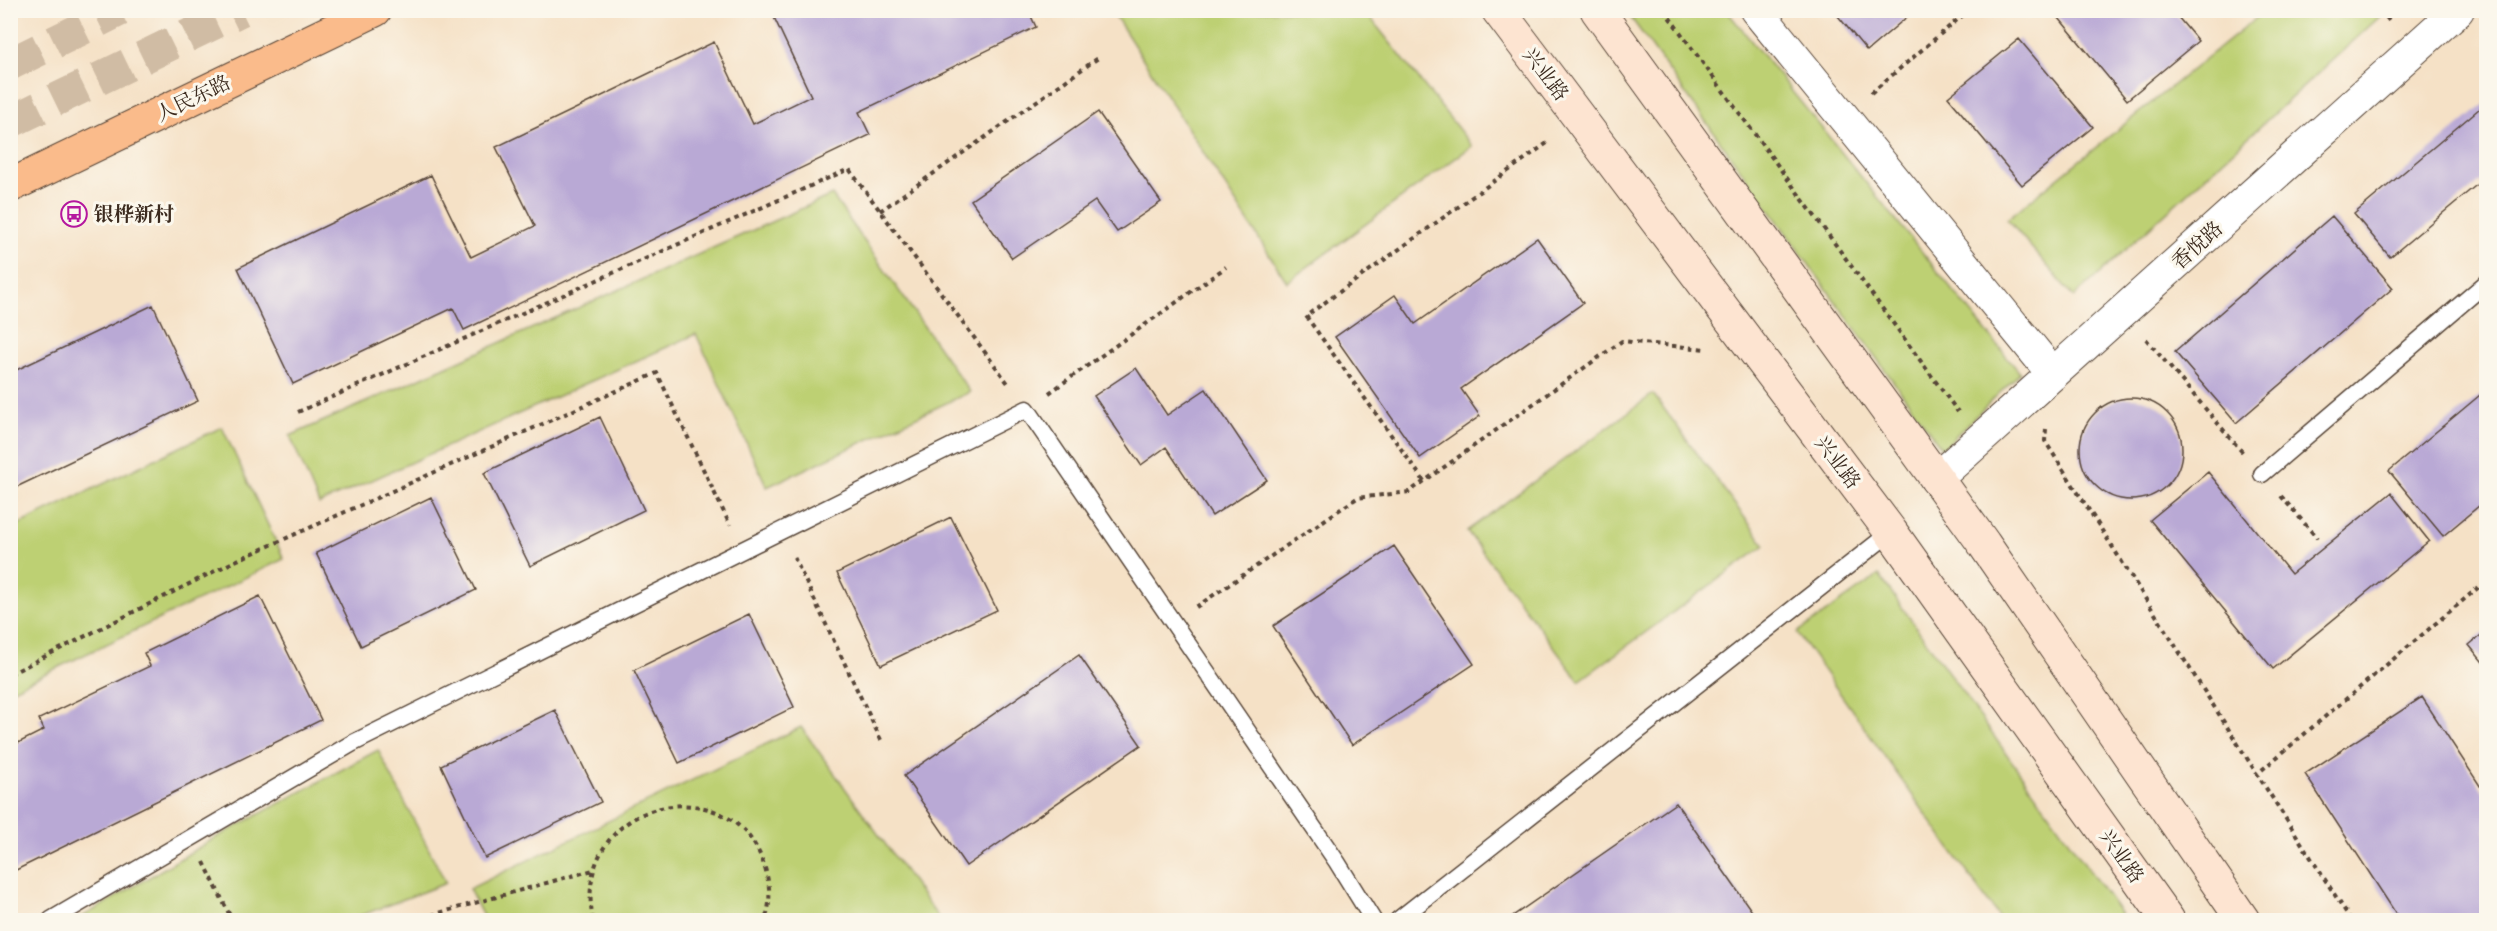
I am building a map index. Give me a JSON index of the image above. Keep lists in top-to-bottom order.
{
  "streets": {
    "main road": ["兴业路", "人民东路"],
    "street": ["香悅路"]
  },
  "places": {
    "bus stop": ["银桦新村"]
  }
}
